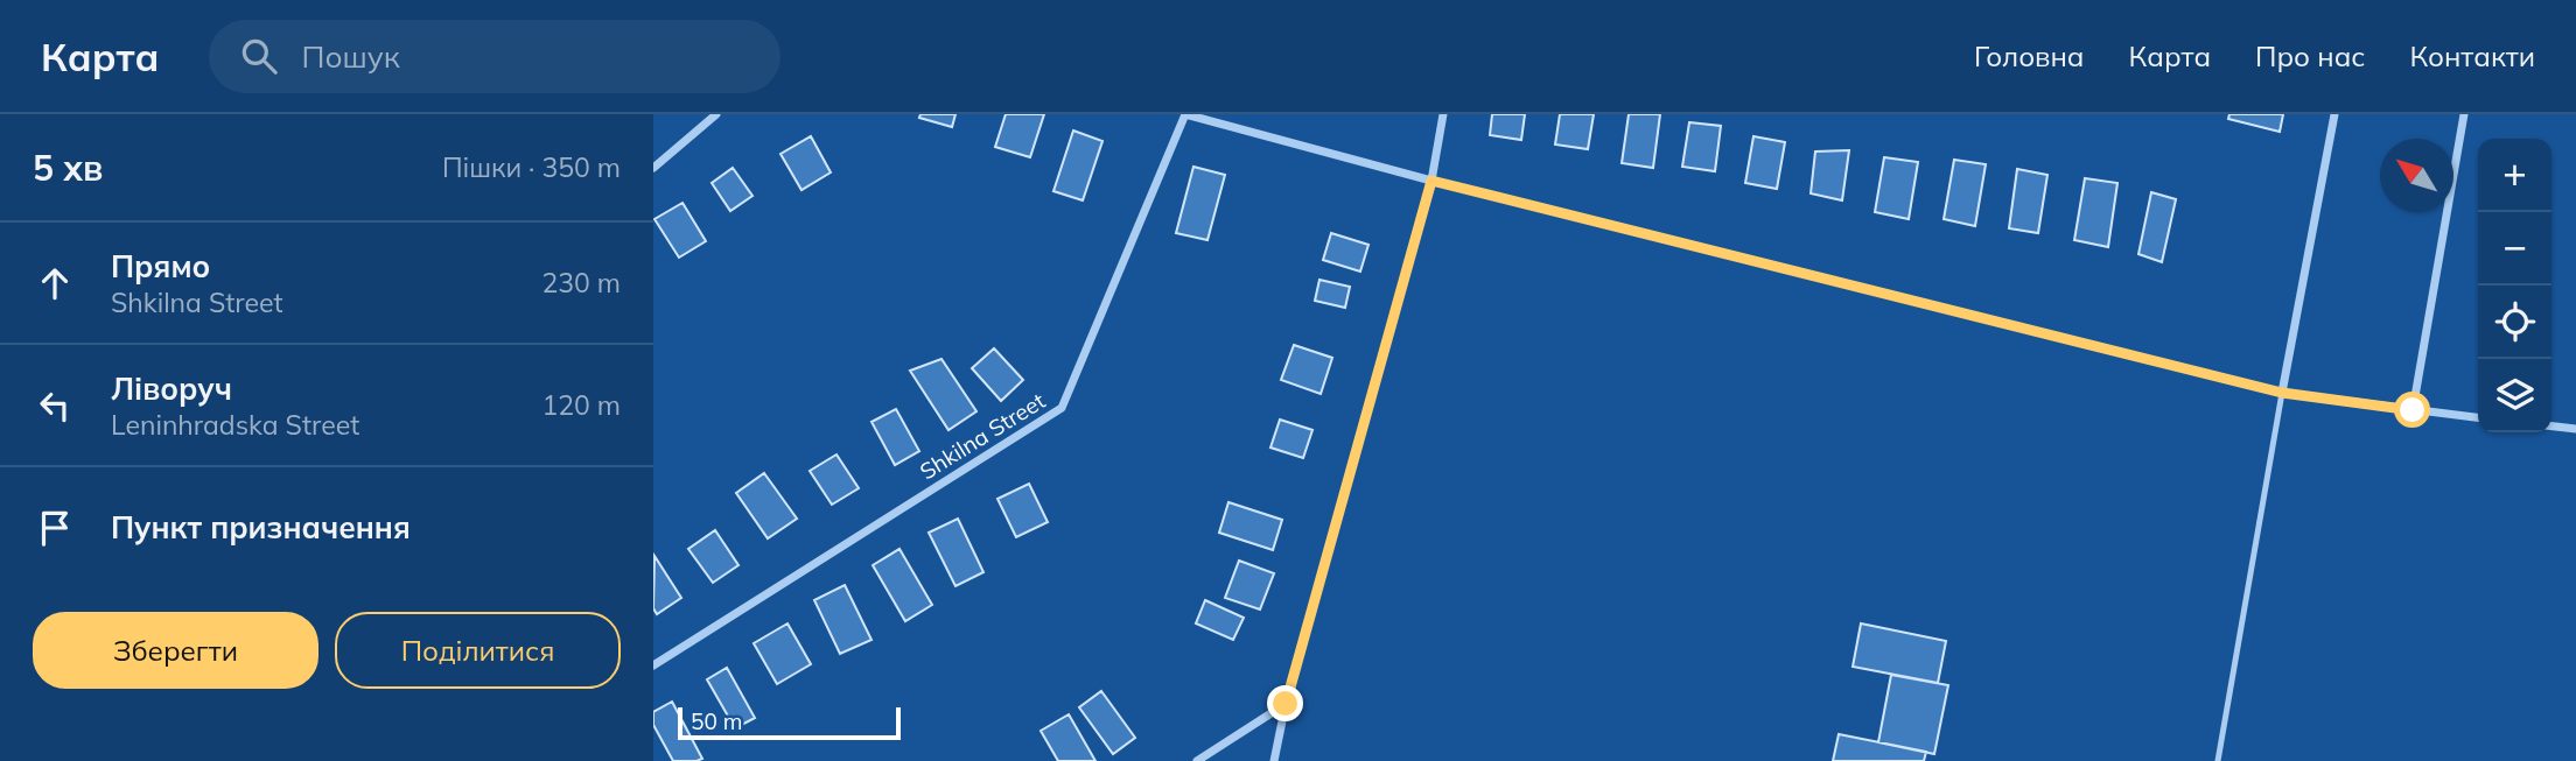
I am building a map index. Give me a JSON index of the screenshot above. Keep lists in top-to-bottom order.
{
  "streets": {
    "street": ["Shkilna Street"]
  },
  "scale_bar": "50 m",
  "north": "top left",
  "page": {
    "header": "Карта",
    "search": "Пошук",
    "nav": [
      "Головна",
      "Карта",
      "Про нас",
      "Контакти"
    ],
    "heading": ["5 хв", "Пішки · 350 m"],
    "map_buttons": ["+", "−"],
    "list": [
      ["Прямо", "Shkilna Street", "230 m"],
      ["Ліворуч", "Leninhradska Street", "120 m"],
      "Пункт призначення"
    ],
    "buttons": ["Зберегти", "Поділитися"],
    "scale": "50 m"
  }
}
